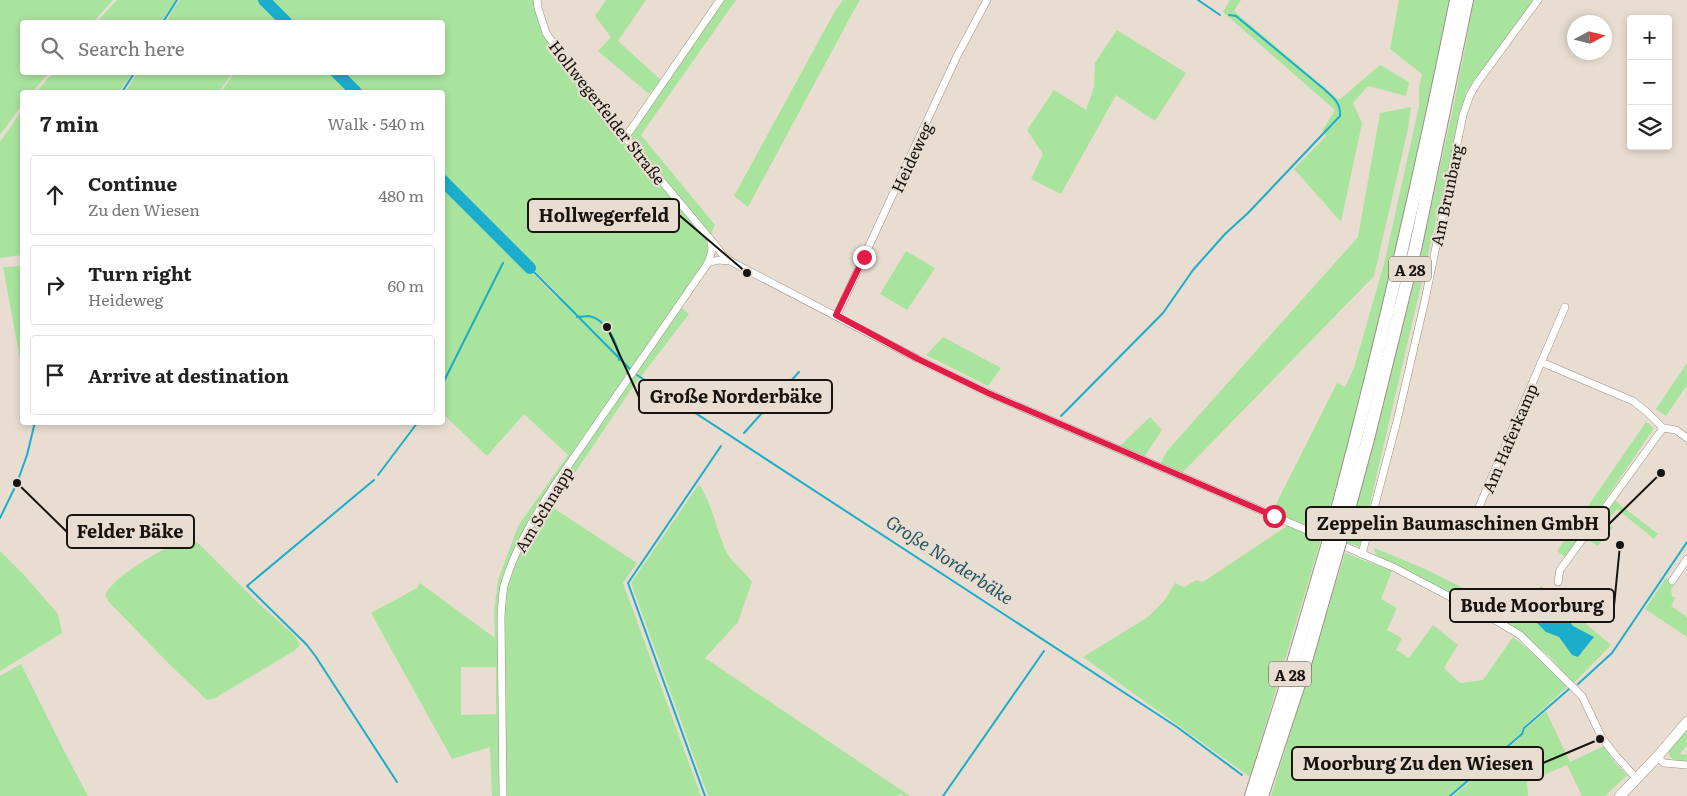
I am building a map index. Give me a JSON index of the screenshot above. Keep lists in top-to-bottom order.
{
  "streets": {
    "highway": ["A 28"],
    "street": [
      "Hollwegerfelder Straße",
      "Heideweg",
      "Am Brunbarg",
      "Am Haferkamp",
      "Am Schnapp"
    ]
  },
  "crossings": [
    ["Hollwegerfelder Straße", "Am Schnapp"]
  ],
  "water": ["Große Norderbäke"],
  "places": [
    "Hollwegerfeld",
    "Große Norderbäke",
    "Zeppelin Baumaschinen GmbH",
    "Felder Bäke",
    "Bude Moorburg",
    "Moorburg Zu den Wiesen"
  ],
  "north": "right",
  "page": {
    "map_buttons": ["+", "−"],
    "search": "Search here",
    "heading": ["7 min", "Walk · 540 m"],
    "list": [
      ["Continue", "Zu den Wiesen", "480 m"],
      ["Turn right", "Heideweg", "60 m"],
      "Arrive at destination"
    ]
  }
}
